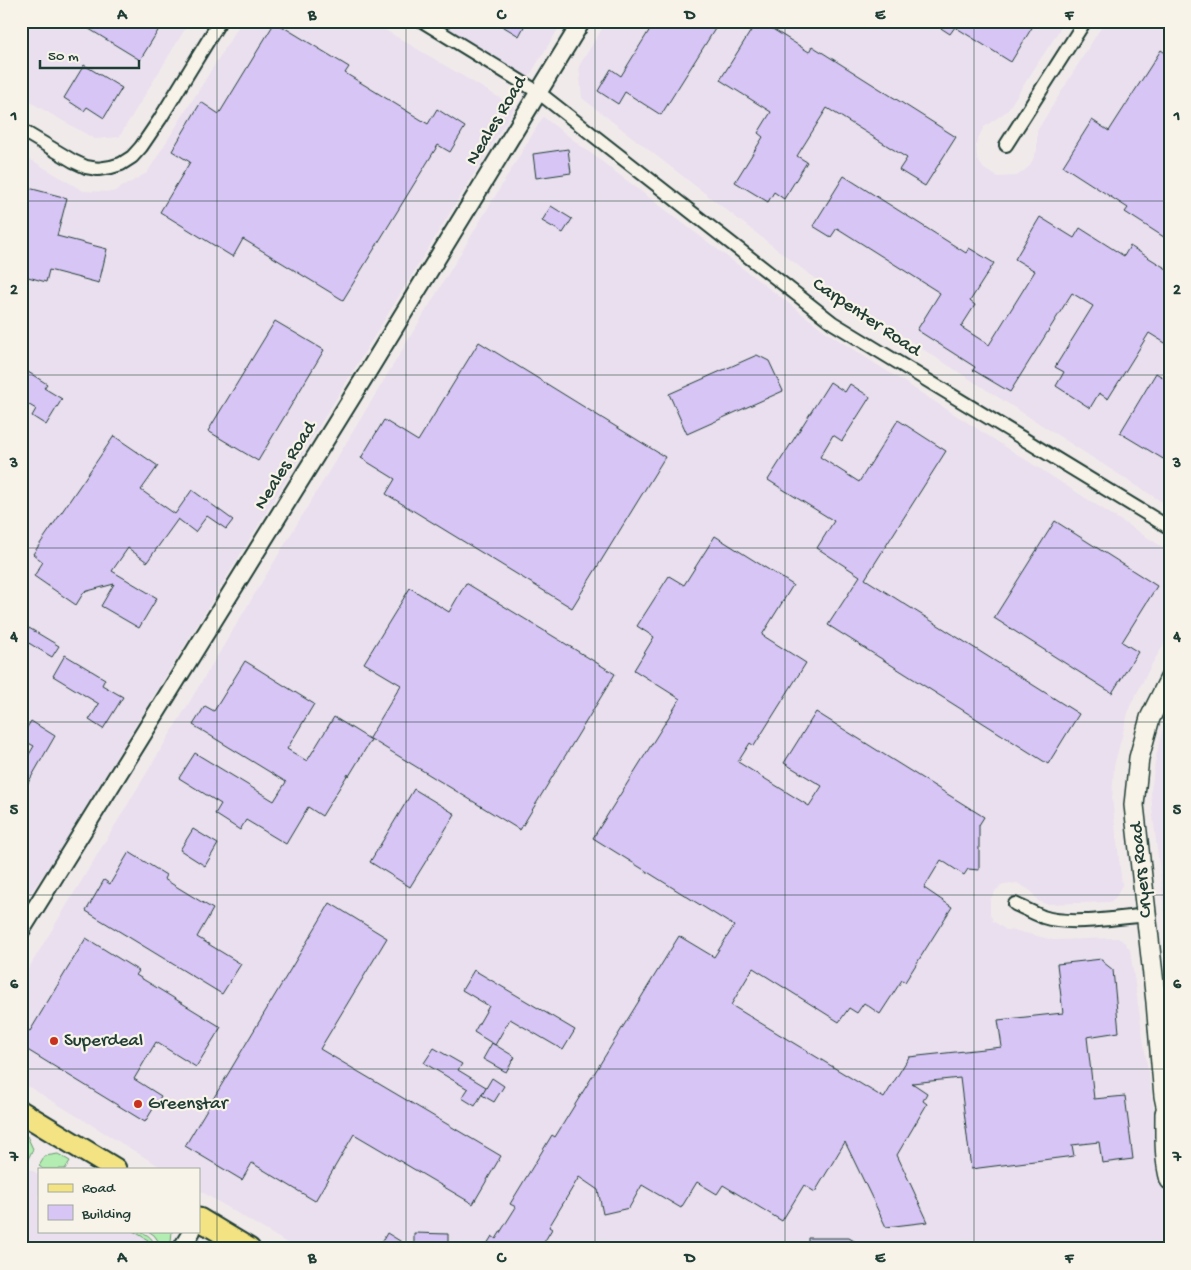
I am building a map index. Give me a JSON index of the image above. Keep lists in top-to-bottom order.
{
  "streets": {
    "main road": ["Cryers Road"],
    "street": ["Neales Road", "Carpenter Road"]
  },
  "crossings": [
    ["Neales Road", "Carpenter Road"]
  ],
  "places": ["Superdeal", "Greenstar"],
  "legend": ["Road", "Building"],
  "scale_bar": "50 m",
  "grid": {
    "columns": [
      "A",
      "B",
      "C",
      "D",
      "E",
      "F"
    ],
    "rows": [
      "1",
      "2",
      "3",
      "4",
      "5",
      "6",
      "7"
    ]
  }
}
